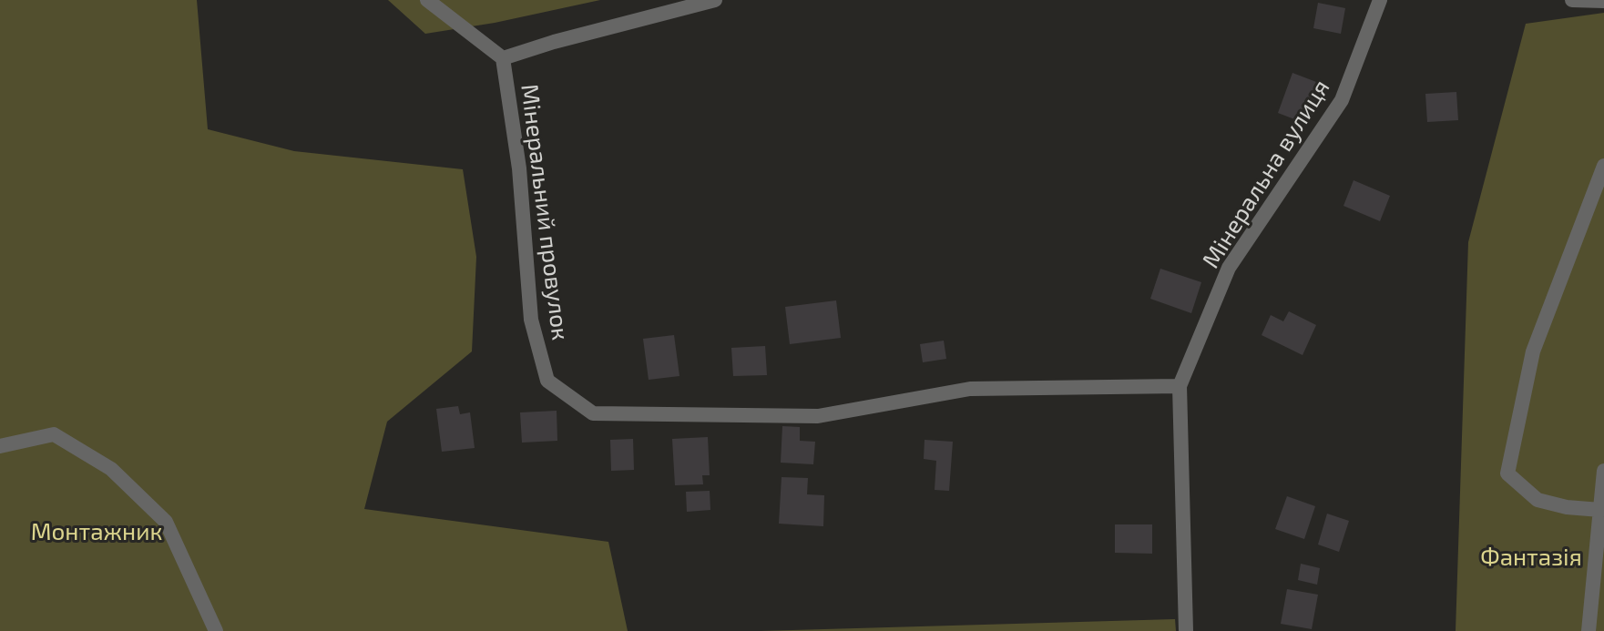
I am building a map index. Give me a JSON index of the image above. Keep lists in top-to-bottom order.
{
  "streets": {
    "street": ["Мінеральна вулиця", "Мінеральний провулок"]
  },
  "crossings": [
    ["Мінеральна вулиця", "Мінеральний провулок"]
  ],
  "parks": ["Монтажник", "Фантазія"]
}
